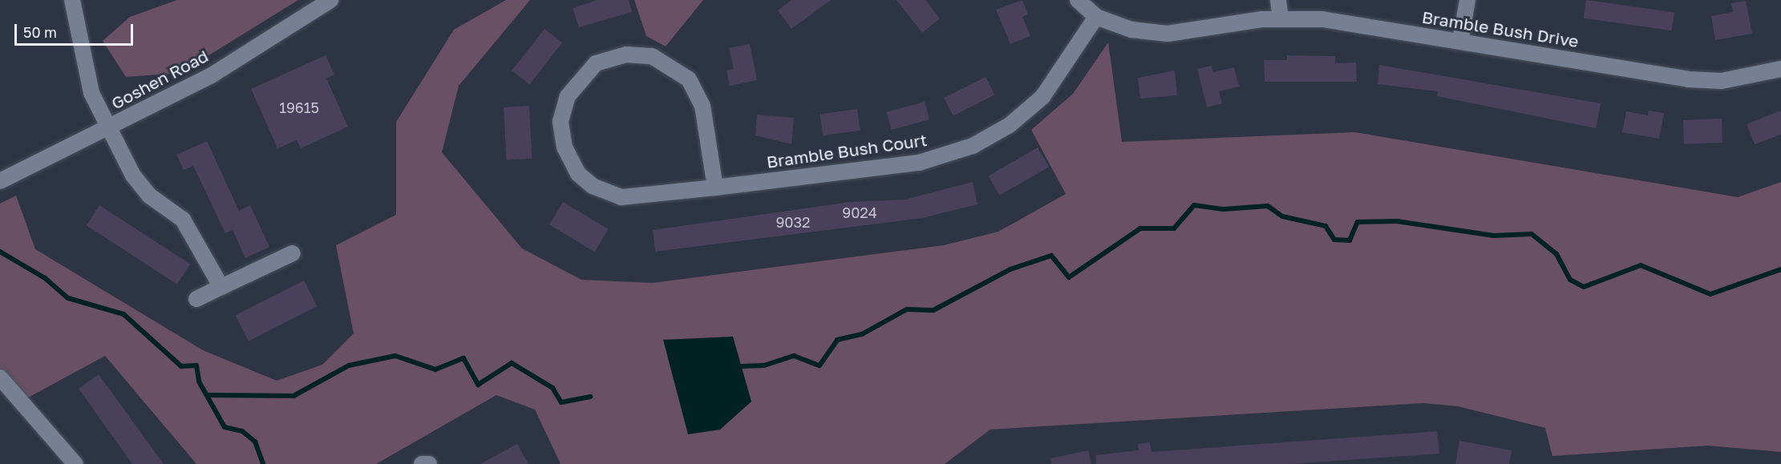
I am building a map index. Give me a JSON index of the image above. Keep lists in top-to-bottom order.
{
  "streets": {
    "street": ["Bramble Bush Drive", "Goshen Road", "Bramble Bush Court"]
  },
  "crossings": [
    ["Bramble Bush Drive", "Bramble Bush Court"]
  ],
  "house_numbers": ["19615", "9024", "9032"],
  "scale_bar": "50 m"
}
